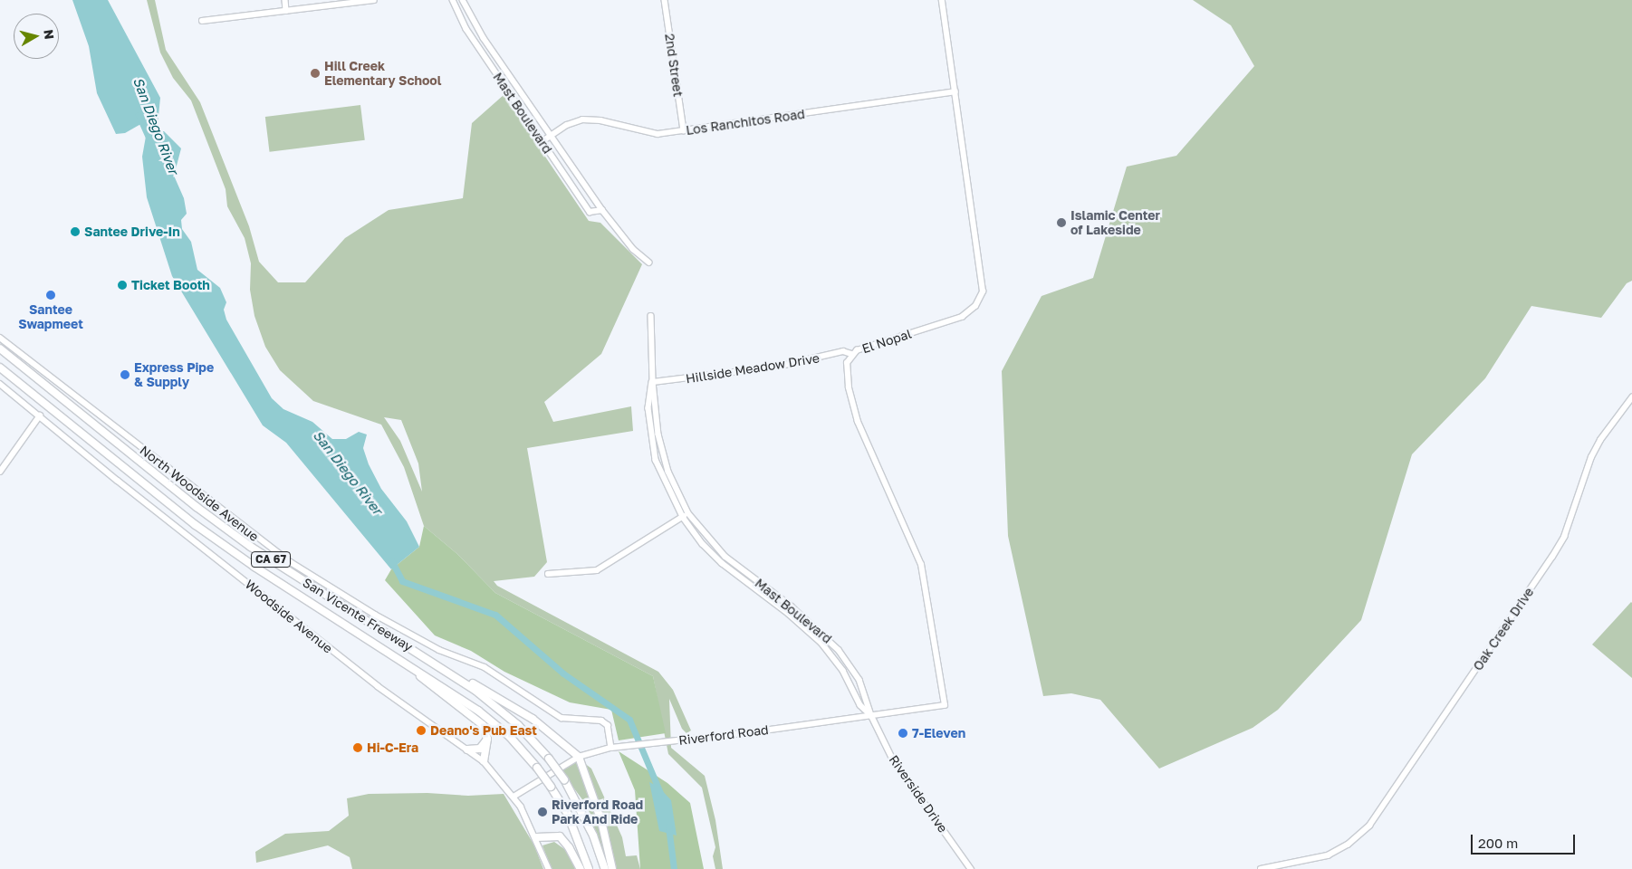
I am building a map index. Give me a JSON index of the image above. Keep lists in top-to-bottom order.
{
  "streets": {
    "highway": ["CA 67", "San Vicente Freeway"],
    "street": [
      "2nd Street",
      "Mast Boulevard",
      "Los Ranchitos Road",
      "El Nopal",
      "Hillside Meadow Drive",
      "North Woodside Avenue",
      "Woodside Avenue",
      "Oak Creek Drive",
      "Riverford Road",
      "Riverside Drive"
    ]
  },
  "crossings": [
    ["2nd Street", "Los Ranchitos Road"],
    ["Mast Boulevard", "Los Ranchitos Road"],
    ["Mast Boulevard", "Hillside Meadow Drive"],
    ["Mast Boulevard", "Riverford Road"],
    ["Mast Boulevard", "Riverside Drive"],
    ["Los Ranchitos Road", "El Nopal"],
    ["El Nopal", "Hillside Meadow Drive"],
    ["El Nopal", "Riverford Road"],
    ["North Woodside Avenue", "Riverford Road"],
    ["Woodside Avenue", "Riverford Road"],
    ["Riverford Road", "Riverside Drive"]
  ],
  "water": ["San Diego River"],
  "places": [
    "Hill Creek Elementary School",
    "Islamic Center of Lakeside",
    "Santee Drive-In",
    "Ticket Booth",
    "Santee Swapmeet",
    "Express Pipe & Supply",
    "Deano's Pub East",
    "7-Eleven",
    "Hi-C-Era",
    "Riverford Road Park And Ride"
  ],
  "scale_bar": "200 m",
  "north": "right"
}
